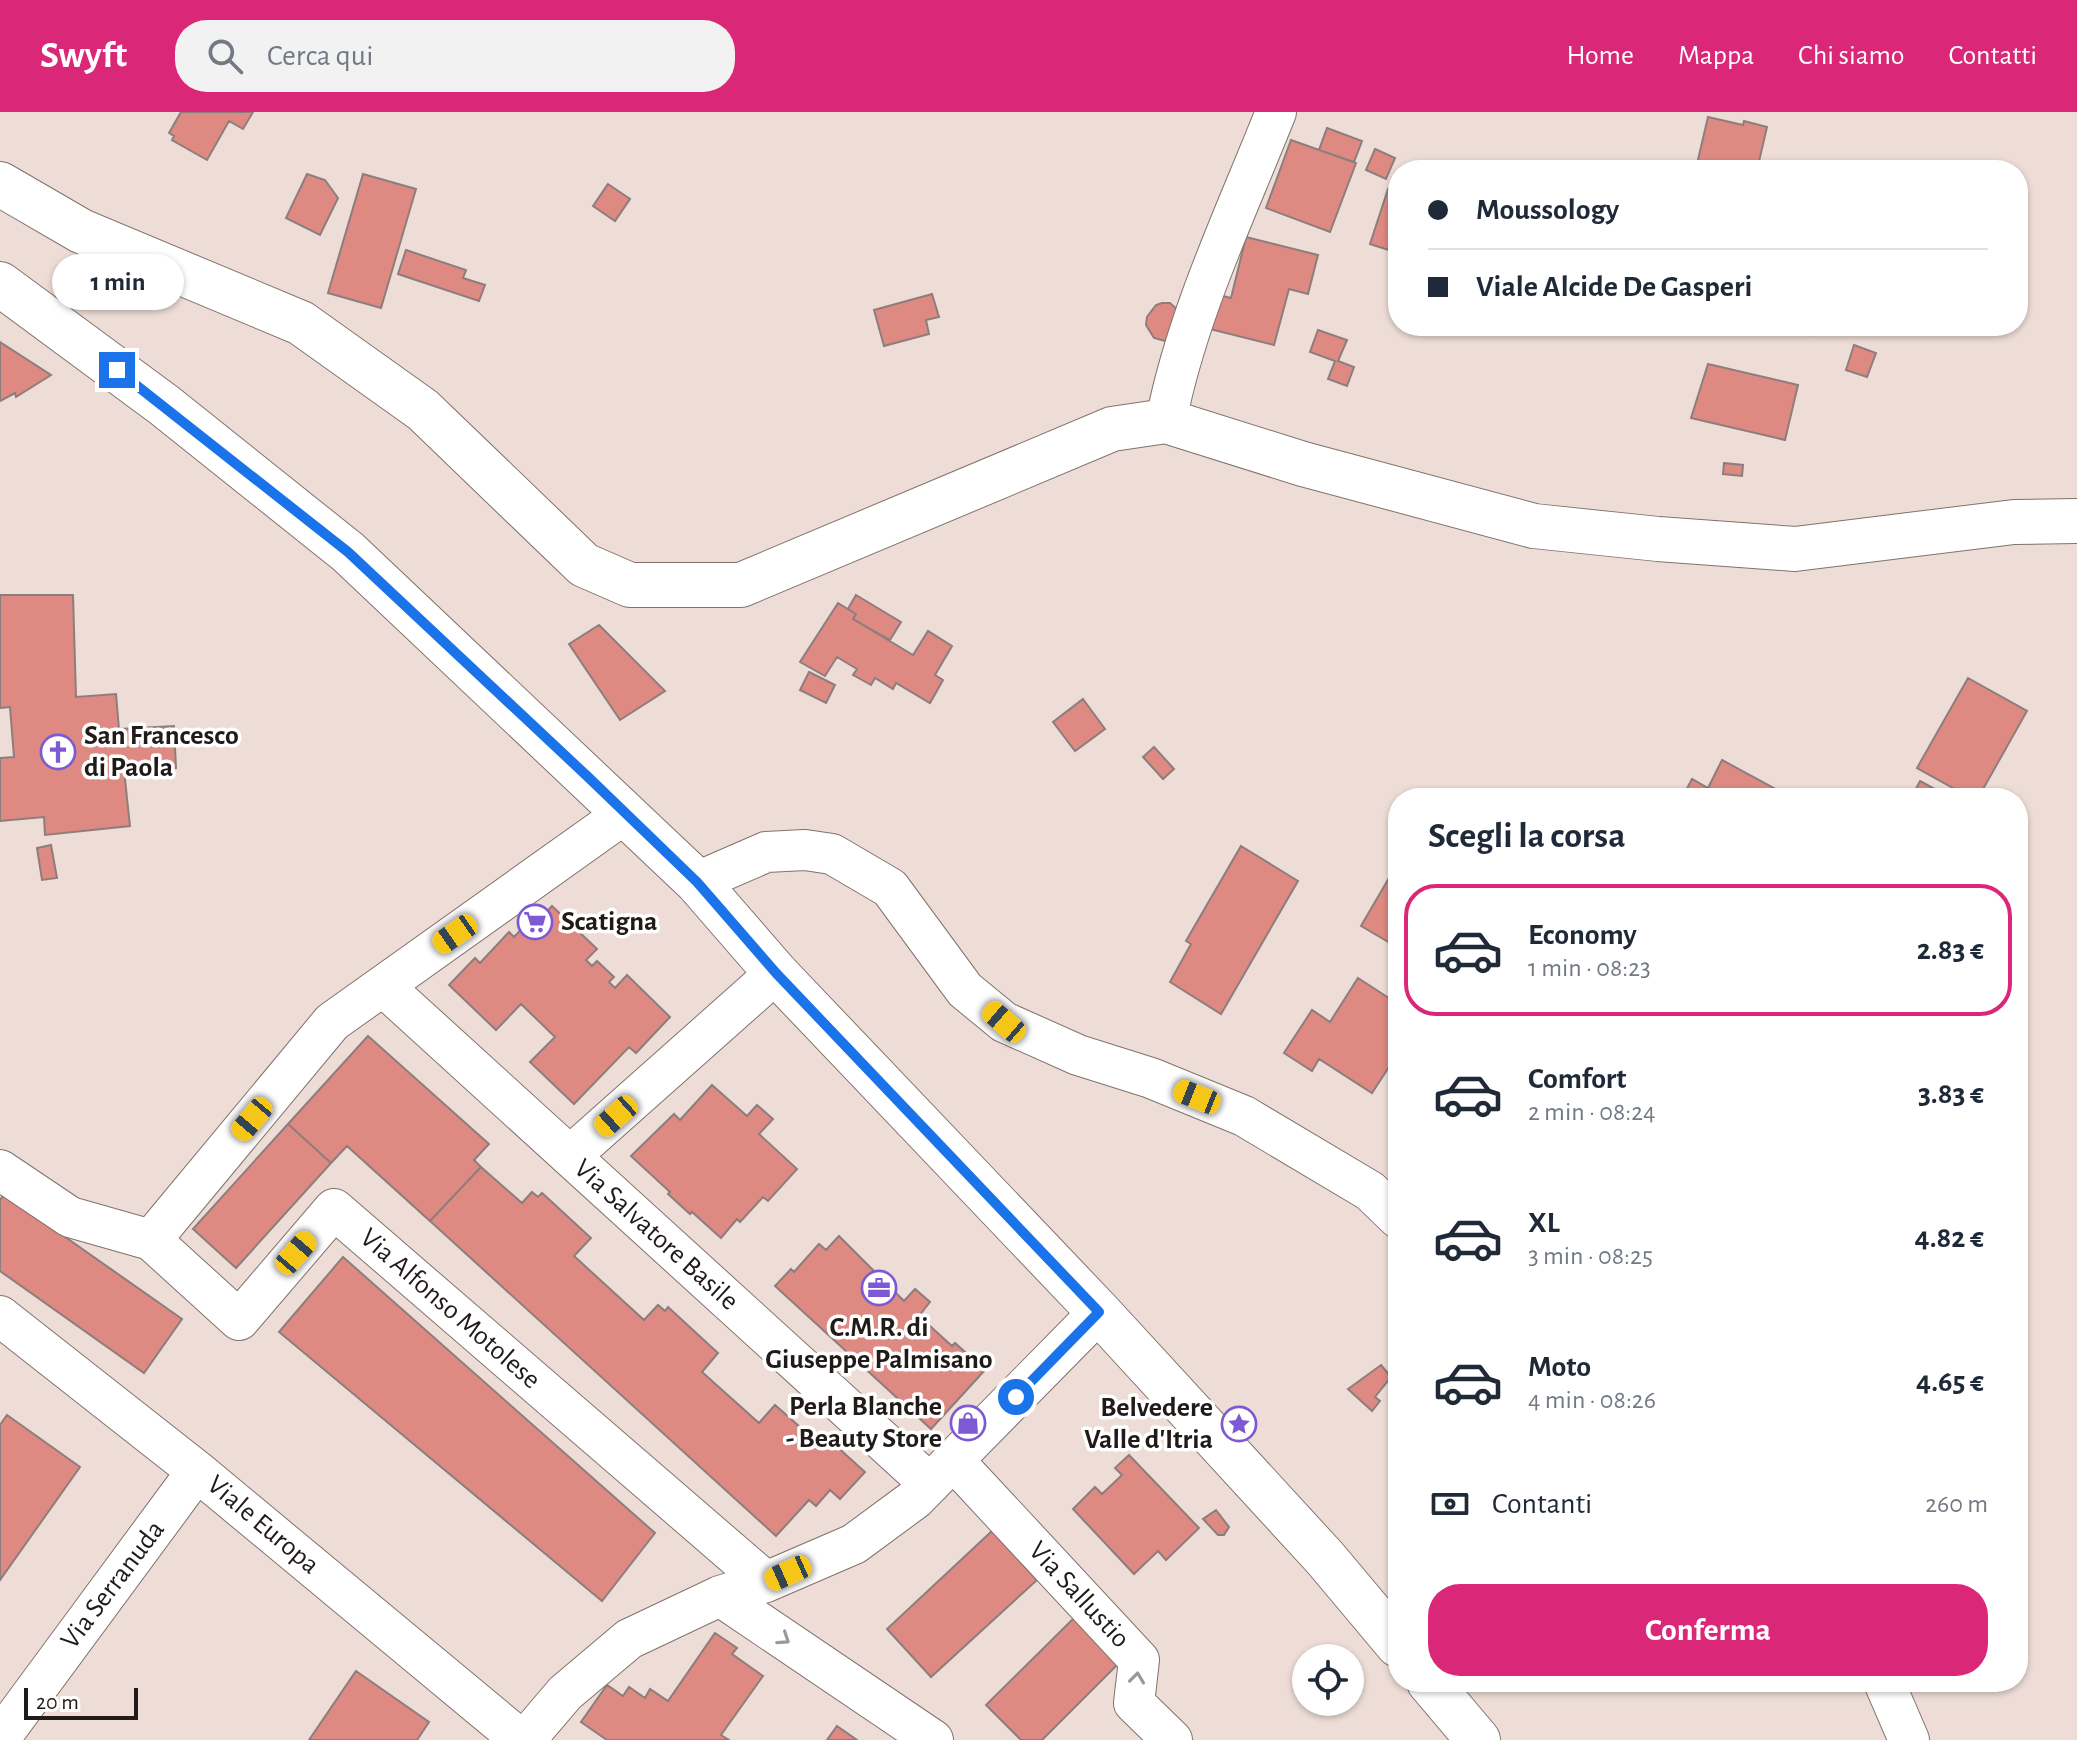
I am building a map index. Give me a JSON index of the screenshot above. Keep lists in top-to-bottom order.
{
  "streets": {
    "street": [
      "Via Salvatore Basile",
      "Via Alfonso Motolese",
      "Viale Europa",
      "Via Serranuda",
      "Via Sallustio"
    ]
  },
  "crossings": [
    ["Via Salvatore Basile", "Via Sallustio"],
    ["Viale Europa", "Via Serranuda"]
  ],
  "places": {
    "church": ["San Francesco di Paola"],
    "supermarket": ["Scatigna"],
    "office": ["C.M.R. di Giuseppe Palmisano"],
    "shop": ["Perla Blanche - Beauty Store"],
    "place": ["Belvedere Valle d'Itria"]
  },
  "scale_bar": "20 m",
  "page": {
    "header": "Swyft",
    "search": "Cerca qui",
    "nav": [
      "Home",
      "Mappa",
      "Chi siamo",
      "Contatti"
    ],
    "banner": ["Moussology", "Viale Alcide De Gasperi"],
    "bubble": "1 min",
    "heading": "Scegli la corsa",
    "list": [
      {
        "name": "Economy",
        "note": "1 min · 08:23",
        "value": "2.83 €"
      },
      {
        "name": "Comfort",
        "note": "2 min · 08:24",
        "value": "3.83 €"
      },
      {
        "name": "XL",
        "note": "3 min · 08:25",
        "value": "4.82 €"
      },
      {
        "name": "Moto",
        "note": "4 min · 08:26",
        "value": "4.65 €"
      }
    ],
    "pay": ["Contanti", "260 m"],
    "buttons": "Conferma",
    "scale": "20 m"
  }
}
